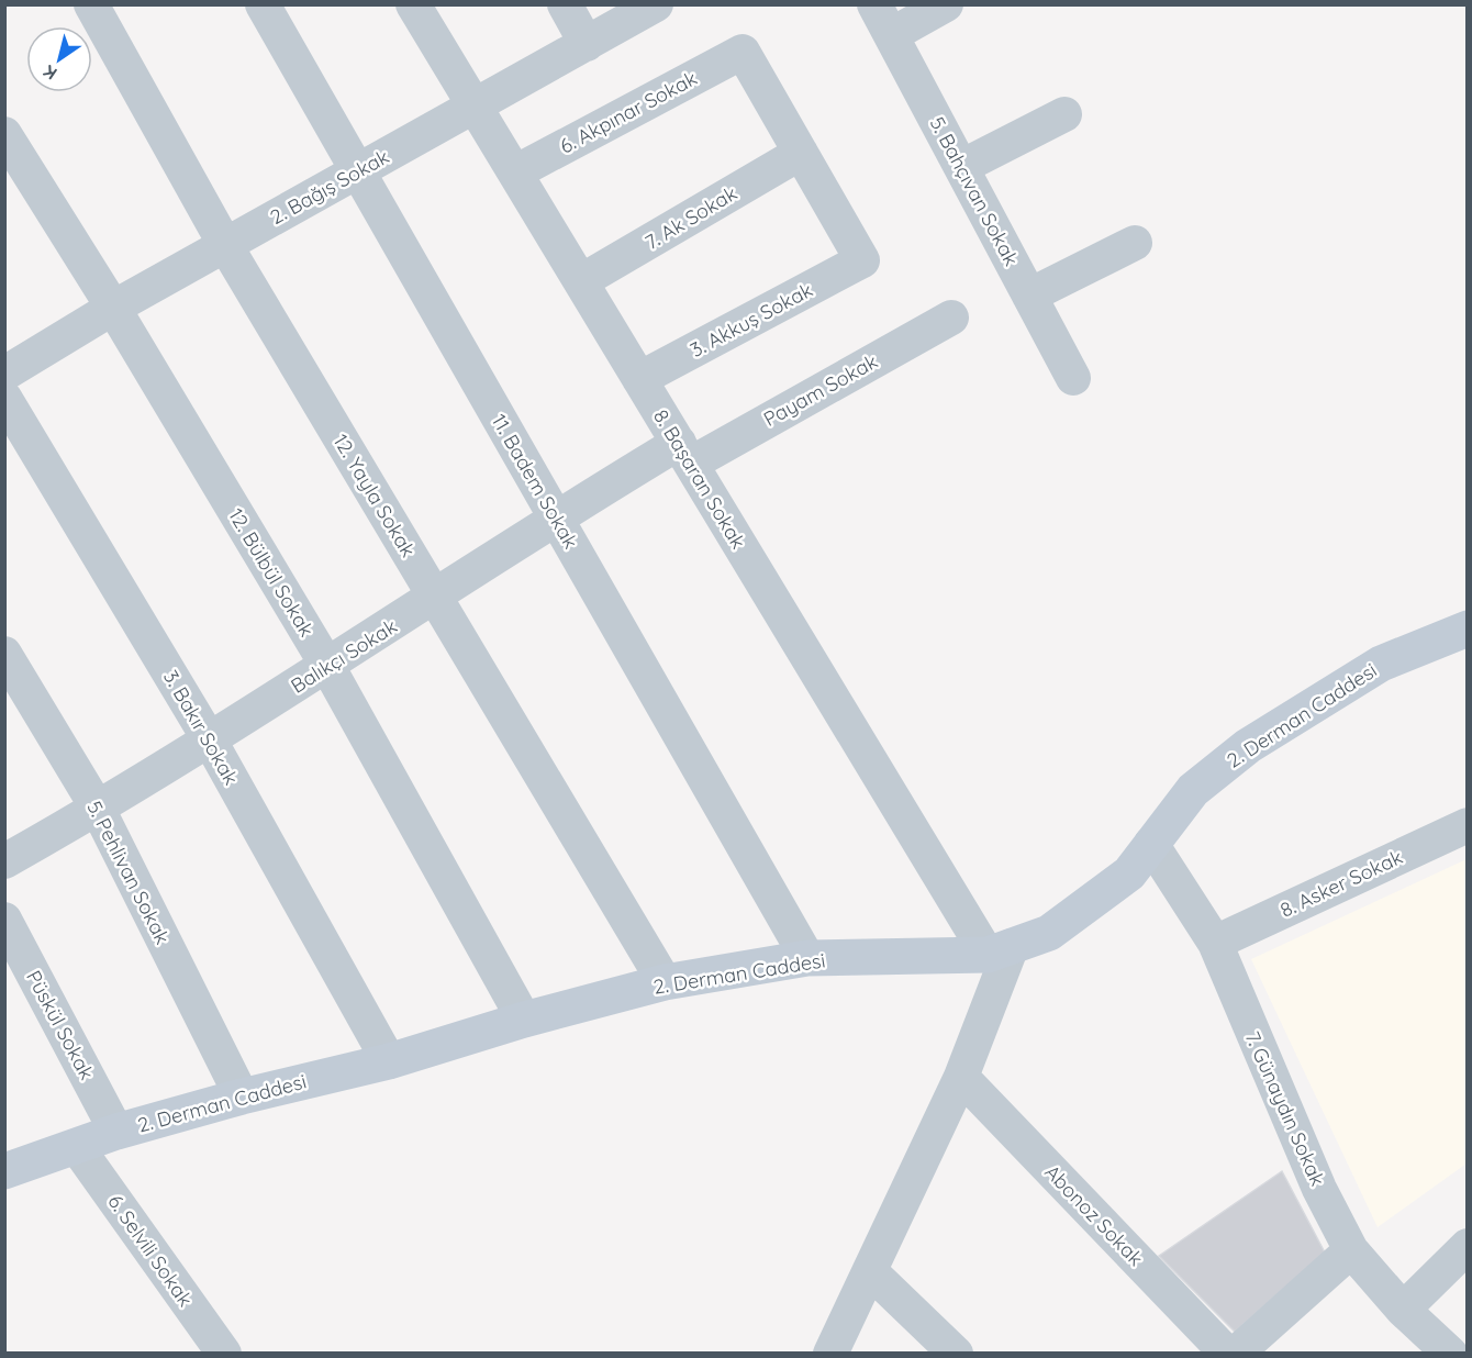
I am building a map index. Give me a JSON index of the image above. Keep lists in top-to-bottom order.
{
  "streets": {
    "main road": ["2. Derman Caddesi"],
    "street": [
      "6. Akpınar Sokak",
      "2. Bağış Sokak",
      "5. Bahçıvan Sokak",
      "7. Ak Sokak",
      "3. Akkuş Sokak",
      "Payam Sokak",
      "8. Başaran Sokak",
      "11. Badem Sokak",
      "12. Yayla Sokak",
      "12. Bülbül Sokak",
      "Balıkçı Sokak",
      "3. Bakır Sokak",
      "5. Pehlivan Sokak",
      "8. Asker Sokak",
      "Püskül Sokak",
      "7. Günaydın Sokak",
      "Abonoz Sokak",
      "6. Selvili Sokak"
    ]
  },
  "crossings": [
    ["6. Akpınar Sokak", "7. Ak Sokak"],
    ["6. Akpınar Sokak", "3. Akkuş Sokak"],
    ["6. Akpınar Sokak", "8. Başaran Sokak"],
    ["2. Bağış Sokak", "8. Başaran Sokak"],
    ["2. Bağış Sokak", "11. Badem Sokak"],
    ["2. Bağış Sokak", "12. Yayla Sokak"],
    ["2. Bağış Sokak", "12. Bülbül Sokak"],
    ["7. Ak Sokak", "3. Akkuş Sokak"],
    ["7. Ak Sokak", "8. Başaran Sokak"],
    ["3. Akkuş Sokak", "8. Başaran Sokak"],
    ["Payam Sokak", "8. Başaran Sokak"],
    ["Payam Sokak", "Balıkçı Sokak"],
    ["8. Başaran Sokak", "Balıkçı Sokak"],
    ["8. Başaran Sokak", "2. Derman Caddesi"],
    ["11. Badem Sokak", "Balıkçı Sokak"],
    ["11. Badem Sokak", "2. Derman Caddesi"],
    ["12. Yayla Sokak", "Balıkçı Sokak"],
    ["12. Yayla Sokak", "2. Derman Caddesi"],
    ["12. Bülbül Sokak", "Balıkçı Sokak"],
    ["12. Bülbül Sokak", "2. Derman Caddesi"],
    ["Balıkçı Sokak", "3. Bakır Sokak"],
    ["Balıkçı Sokak", "5. Pehlivan Sokak"],
    ["2. Derman Caddesi", "3. Bakır Sokak"],
    ["2. Derman Caddesi", "5. Pehlivan Sokak"],
    ["2. Derman Caddesi", "Püskül Sokak"],
    ["2. Derman Caddesi", "7. Günaydın Sokak"],
    ["2. Derman Caddesi", "6. Selvili Sokak"],
    ["8. Asker Sokak", "7. Günaydın Sokak"]
  ],
  "north": "bottom left"
}
